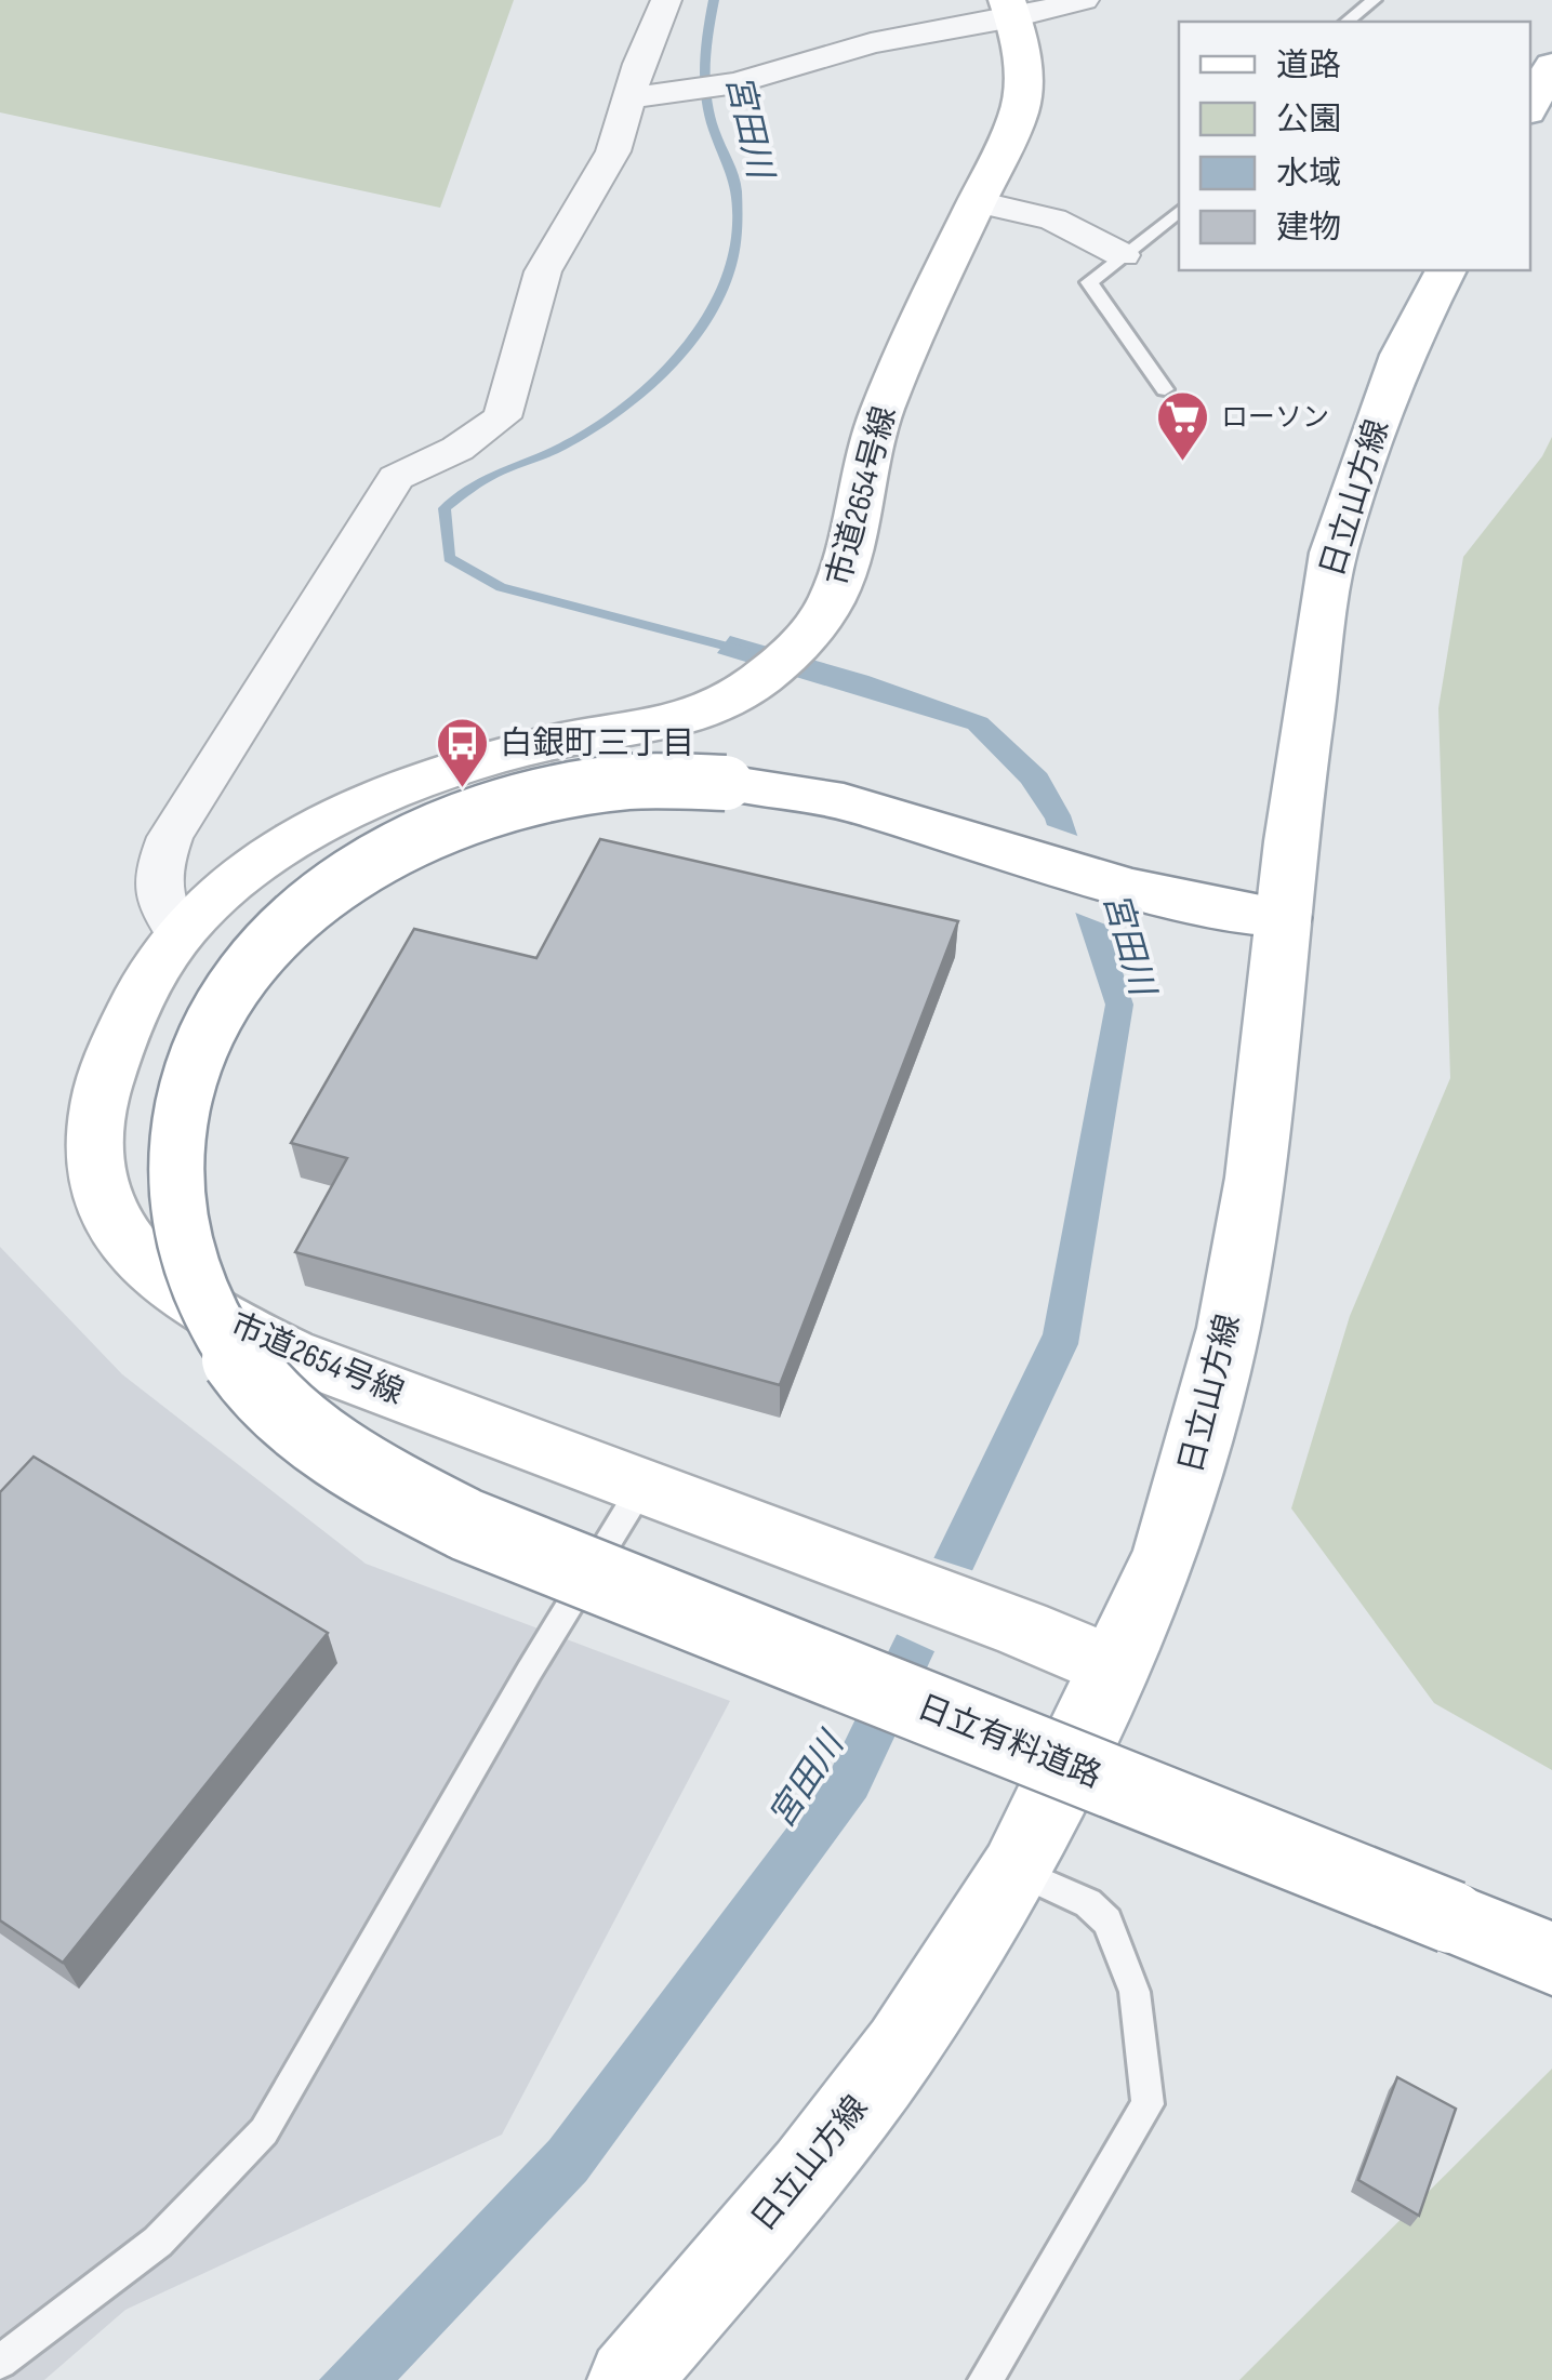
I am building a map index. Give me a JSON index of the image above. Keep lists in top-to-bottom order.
{
  "streets": {
    "main road": ["市道2654号線", "日立山方線", "日立有料道路"]
  },
  "crossings": [
    ["市道2654号線", "日立山方線"],
    ["日立山方線", "日立有料道路"]
  ],
  "water": ["宮田川"],
  "places": {
    "supermarket": ["ローソン"],
    "bus stop": ["白銀町三丁目"]
  },
  "legend": [
    "道路",
    "公園",
    "水域",
    "建物"
  ]
}
